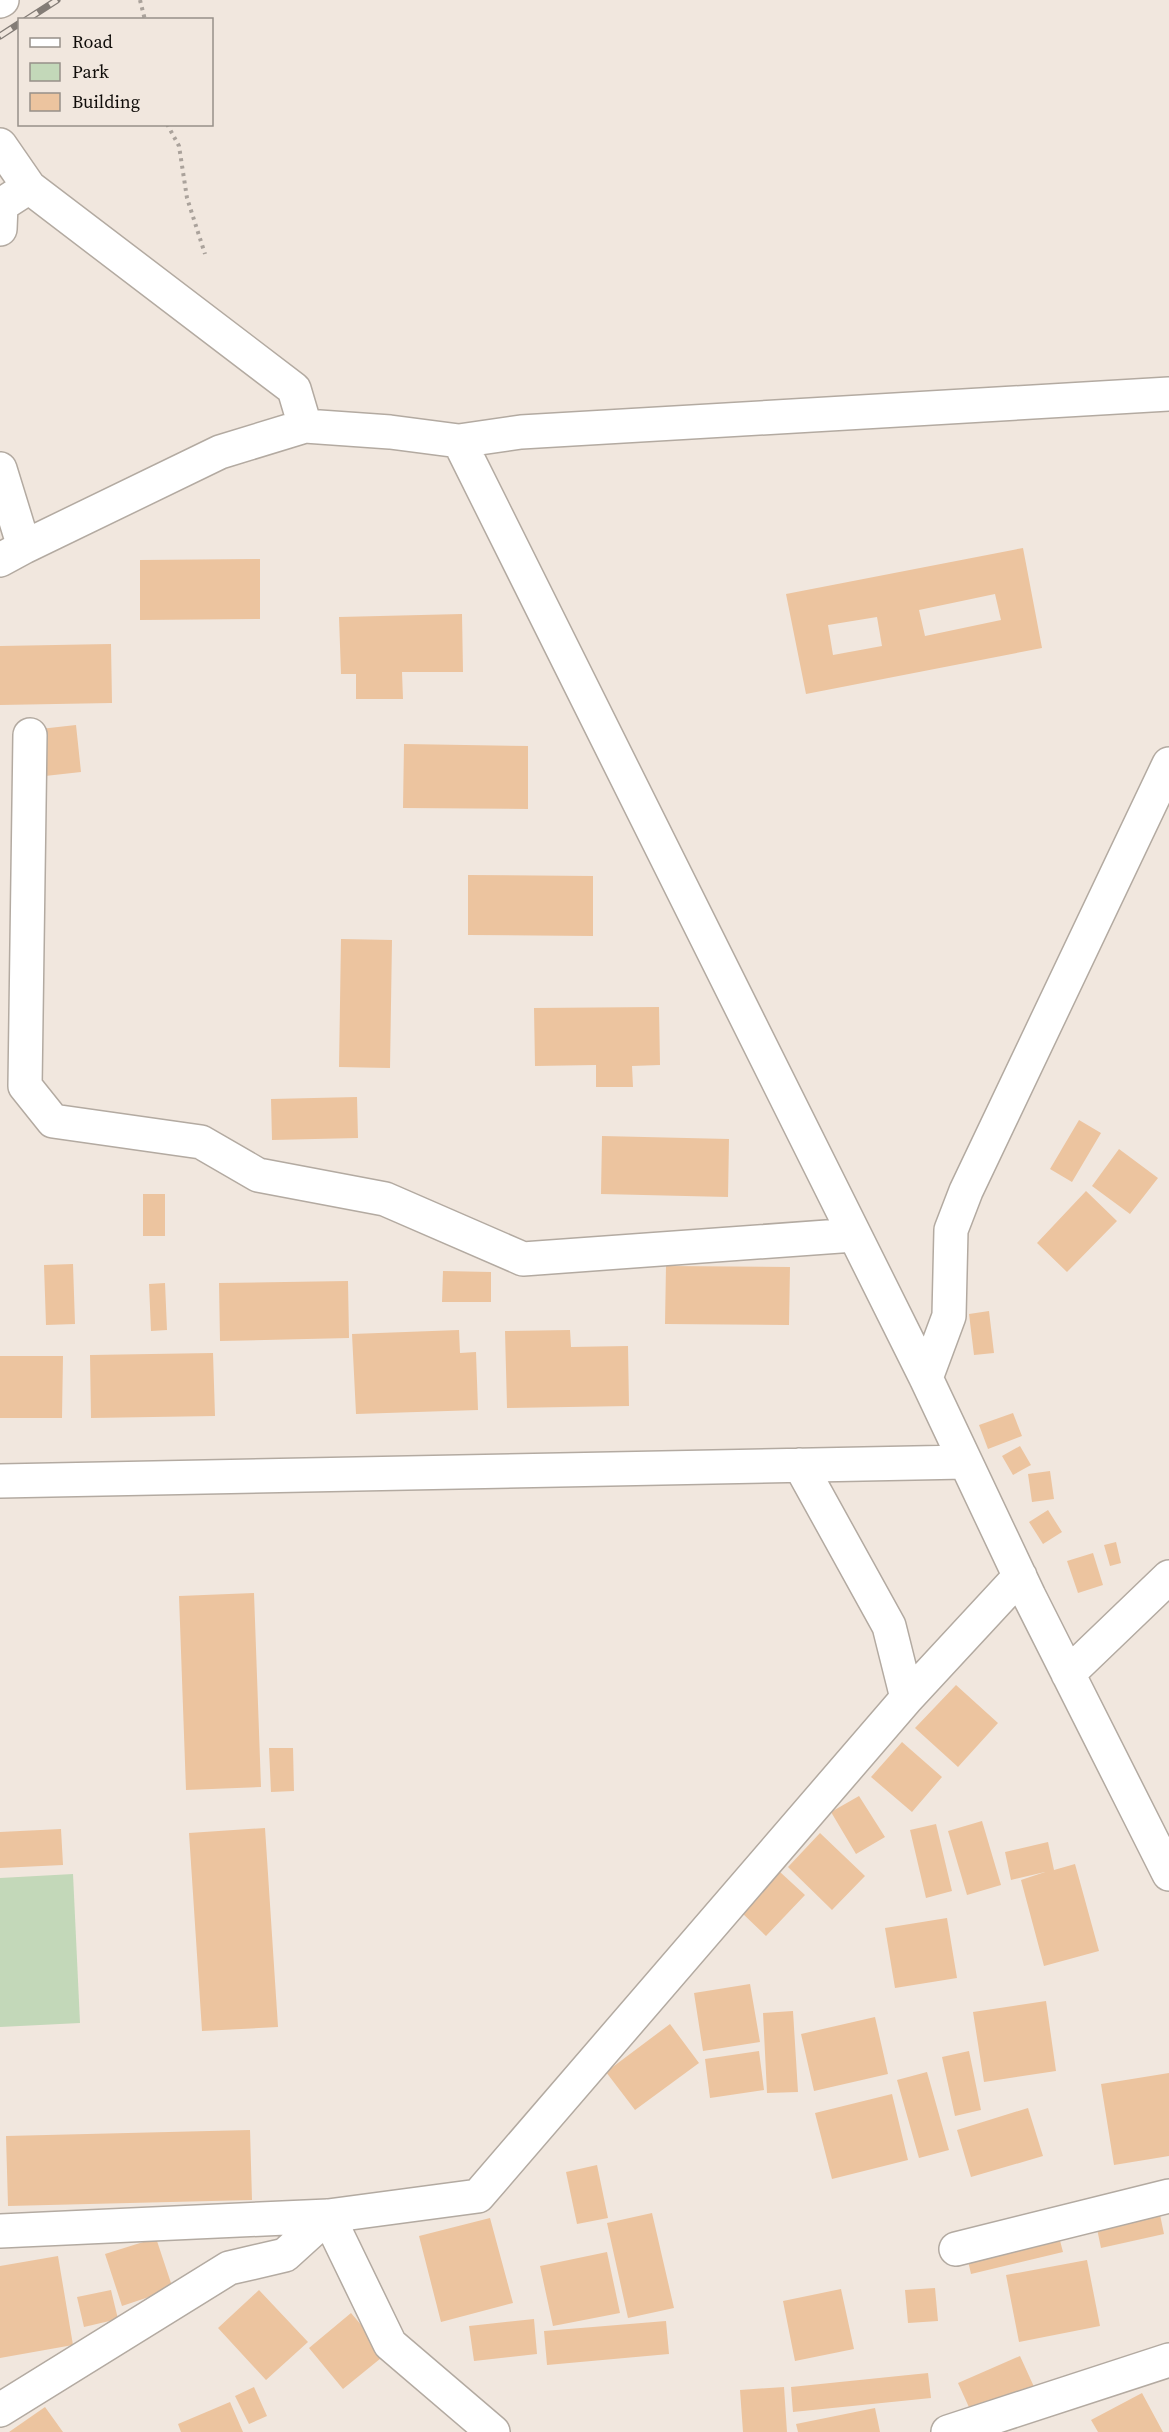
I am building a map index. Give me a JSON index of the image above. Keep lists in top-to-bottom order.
{
  "legend": ["Road", "Park", "Building"]
}
